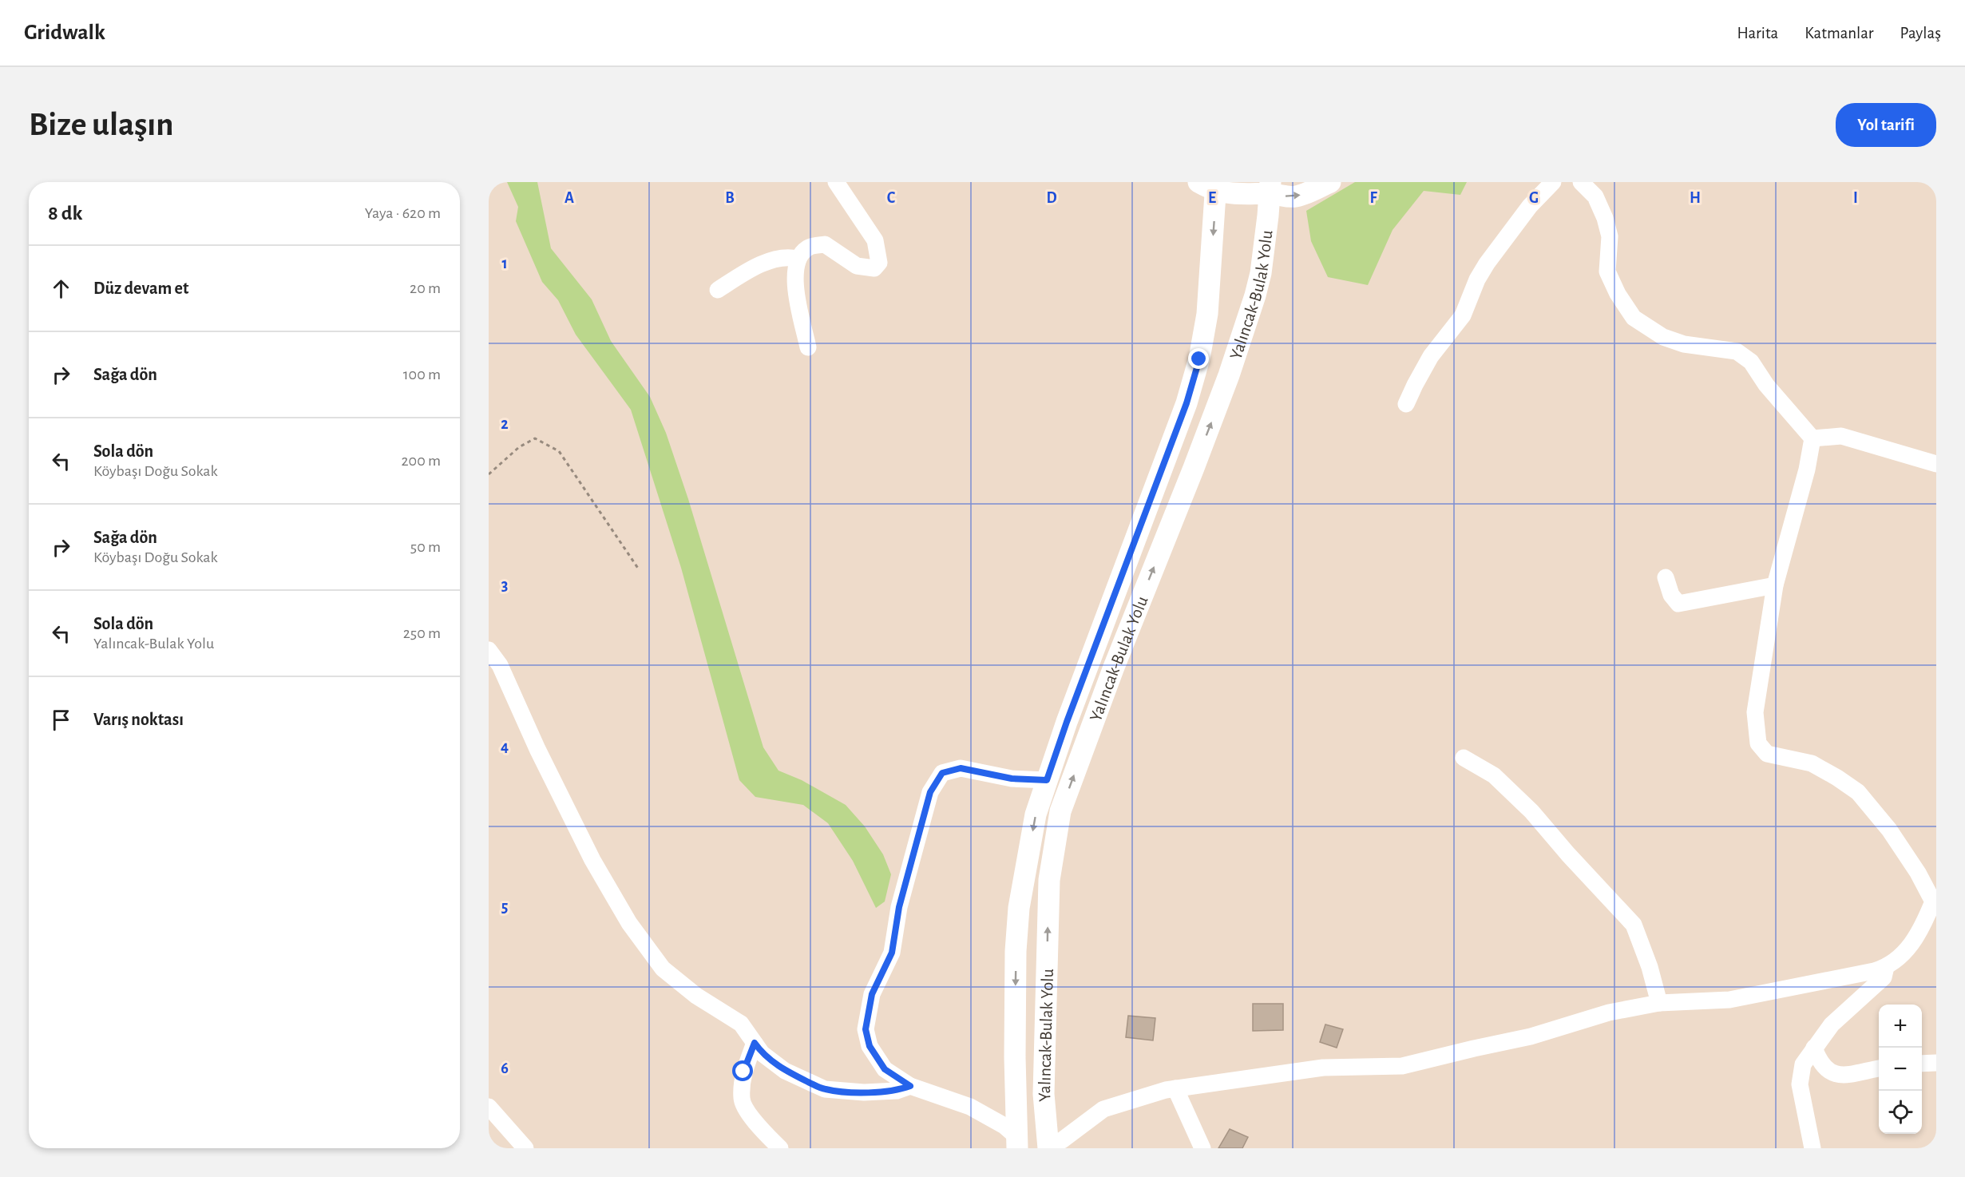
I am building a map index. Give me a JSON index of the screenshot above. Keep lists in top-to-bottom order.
{
  "streets": {
    "main road": ["Yalıncak-Bulak Yolu"]
  },
  "page": {
    "header": "Gridwalk",
    "nav": ["Harita", "Katmanlar", "Paylaş"],
    "buttons": "Yol tarifi",
    "title": "Bize ulaşın",
    "heading": ["8 dk", "Yaya · 620 m"],
    "list": [
      ["Düz devam et", "20 m"],
      ["Sağa dön", "100 m"],
      ["Sola dön", "Köybaşı Doğu Sokak", "200 m"],
      ["Sağa dön", "Köybaşı Doğu Sokak", "50 m"],
      ["Sola dön", "Yalıncak-Bulak Yolu", "250 m"],
      "Varış noktası"
    ],
    "map_buttons": ["+", "−"]
  },
  "grid": {
    "columns": [
      "A",
      "B",
      "C",
      "D",
      "E",
      "F",
      "G",
      "H",
      "I"
    ],
    "rows": [
      "1",
      "2",
      "3",
      "4",
      "5",
      "6"
    ]
  }
}
